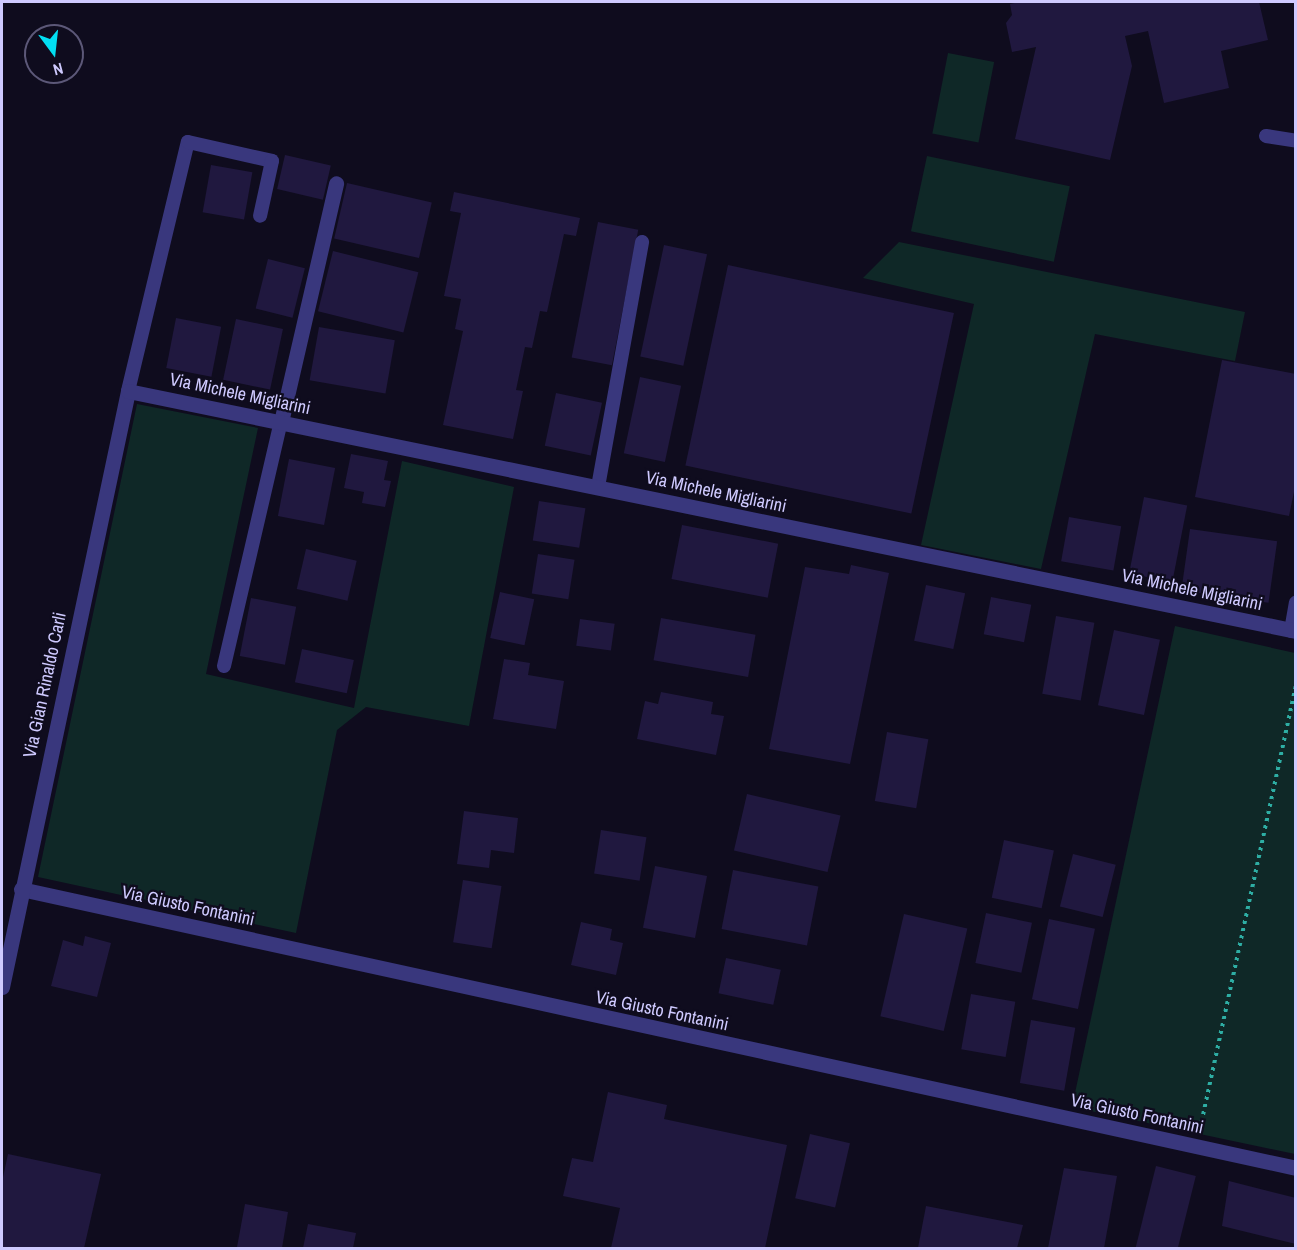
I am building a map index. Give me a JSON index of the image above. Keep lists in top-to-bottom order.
{
  "streets": {
    "street": ["Via Michele Migliarini", "Via Gian Rinaldo Carli", "Via Giusto Fontanini"]
  },
  "crossings": [
    ["Via Michele Migliarini", "Via Gian Rinaldo Carli"],
    ["Via Gian Rinaldo Carli", "Via Giusto Fontanini"]
  ],
  "north": "bottom"
}
